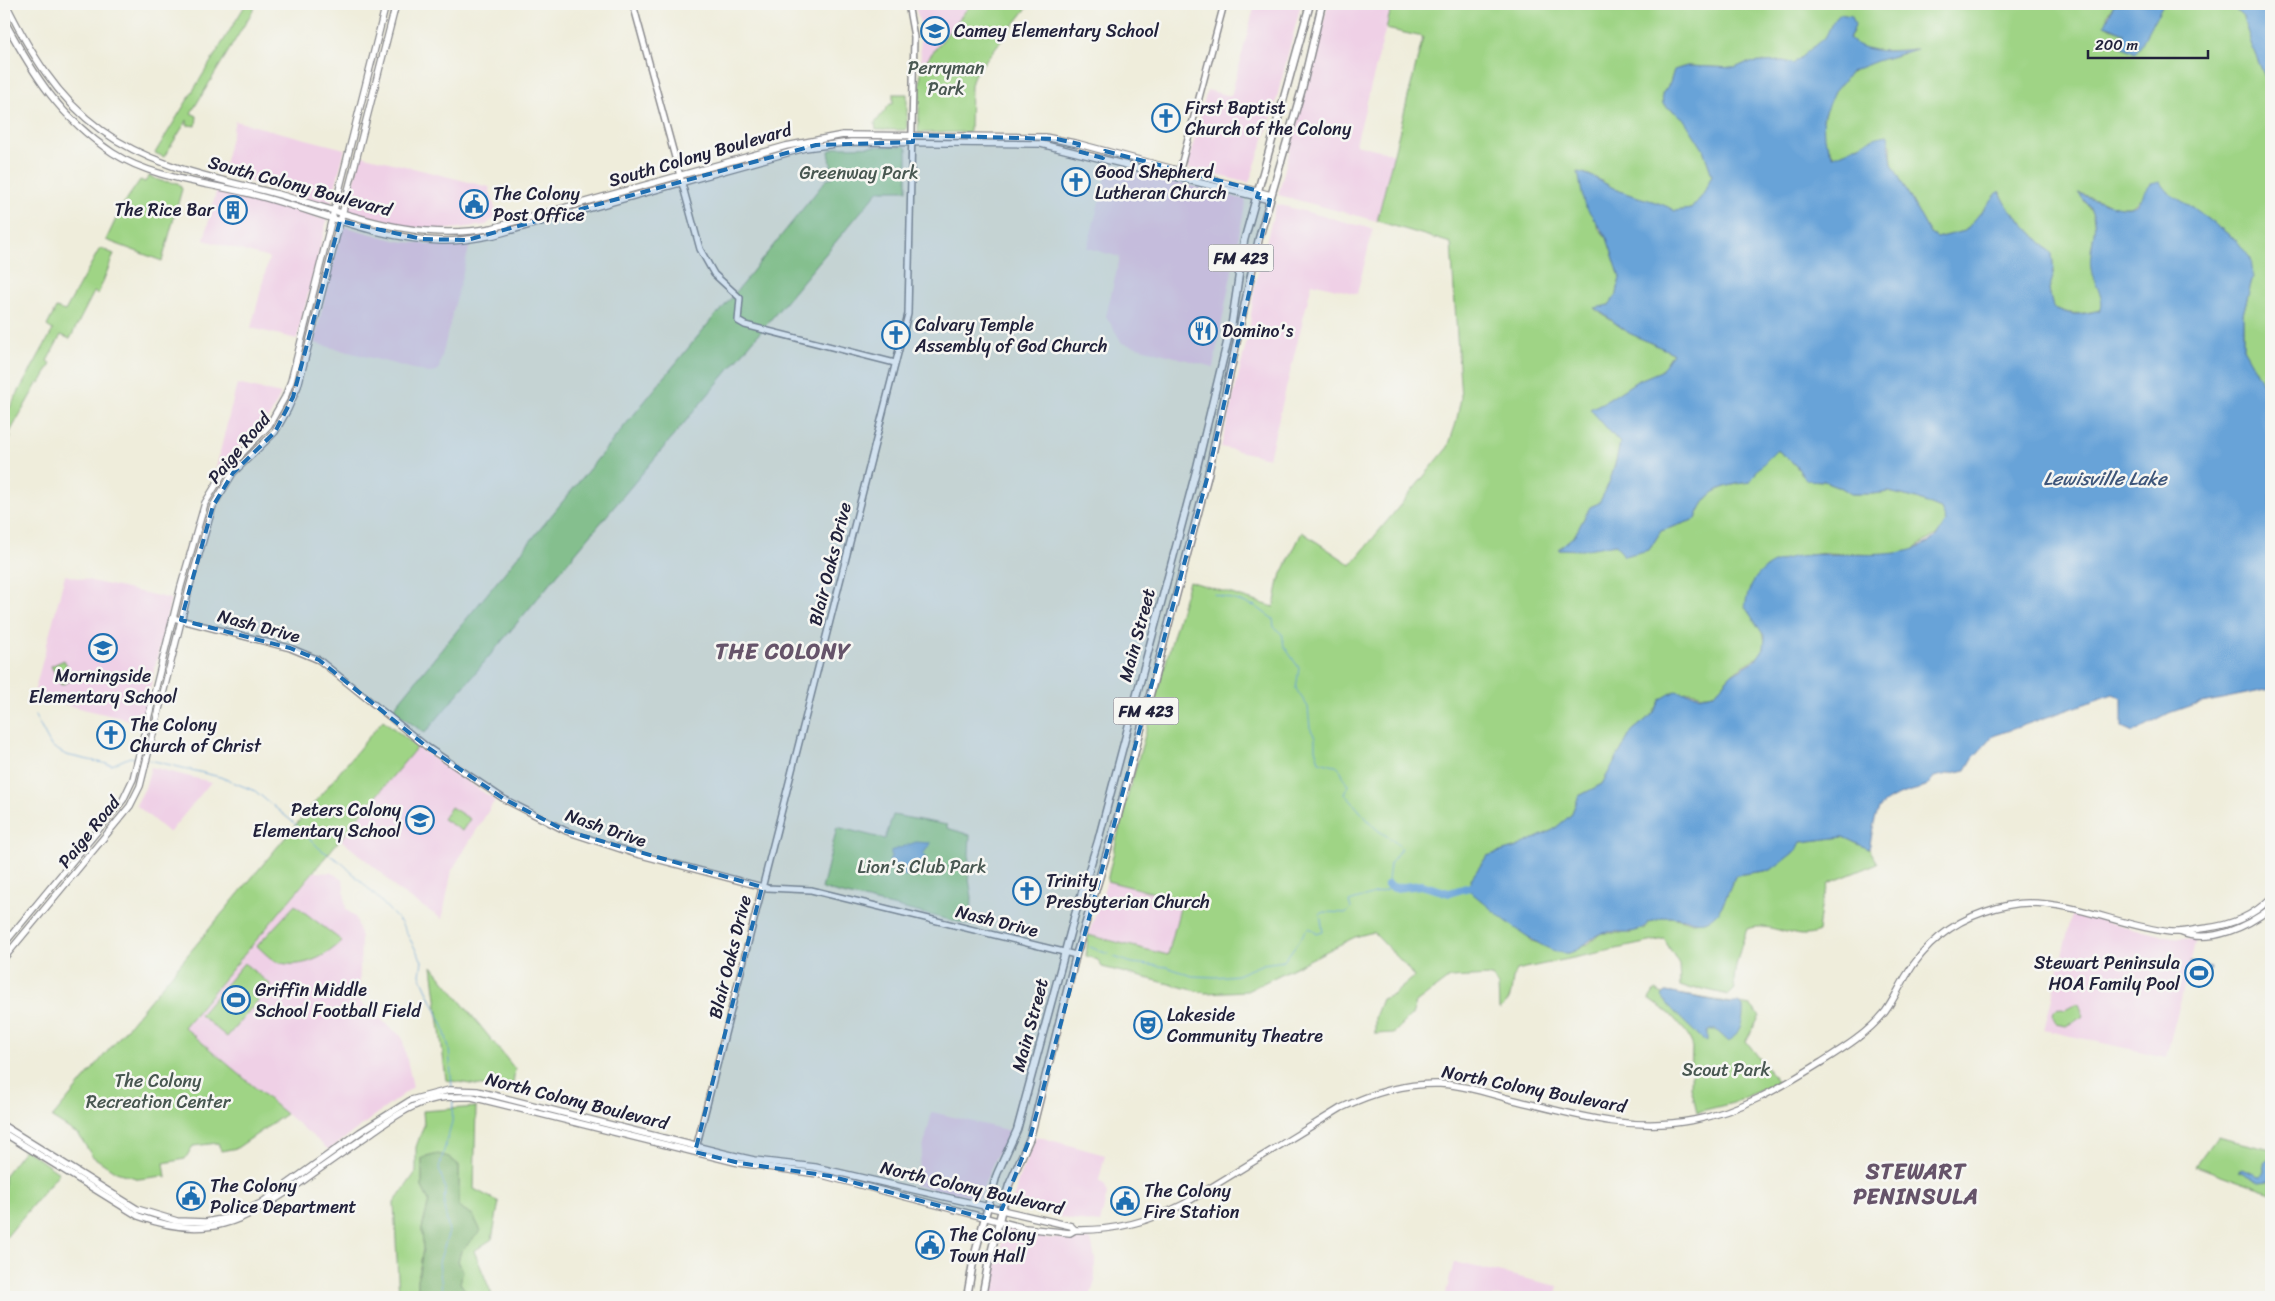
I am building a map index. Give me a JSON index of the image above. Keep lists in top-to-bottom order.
{
  "streets": {
    "main road": [
      "South Colony Boulevard",
      "FM 423",
      "Paige Road",
      "Main Street",
      "North Colony Boulevard"
    ],
    "street": ["Blair Oaks Drive", "Nash Drive"]
  },
  "crossings": [
    ["South Colony Boulevard", "Paige Road"],
    ["South Colony Boulevard", "Blair Oaks Drive"],
    ["South Colony Boulevard", "Main Street"],
    ["Paige Road", "Nash Drive"],
    ["Blair Oaks Drive", "Nash Drive"],
    ["Blair Oaks Drive", "North Colony Boulevard"],
    ["Nash Drive", "Main Street"],
    ["Main Street", "North Colony Boulevard"]
  ],
  "districts": ["THE COLONY", "STEWART PENINSULA"],
  "water": ["Lewisville Lake"],
  "parks": [
    "Perryman Park",
    "Greenway Park",
    "Lion's Club Park",
    "Scout Park",
    "The Colony Recreation Center"
  ],
  "places": {
    "school or university": ["Camey Elementary School", "Morningside Elementary School", "Peters Colony Elementary School"],
    "church": [
      "First Baptist Church of the Colony",
      "Good Shepherd Lutheran Church",
      "Calvary Temple Assembly of God Church",
      "The Colony Church of Christ",
      "Trinity Presbyterian Church"
    ],
    "public building": [
      "The Colony Post Office",
      "The Colony Police Department",
      "The Colony Fire Station",
      "The Colony Town Hall"
    ],
    "building": ["The Rice Bar"],
    "restaurant": ["Domino's"],
    "sports": ["Stewart Peninsula HOA Family Pool", "Griffin Middle School Football Field"],
    "theatre": ["Lakeside Community Theatre"]
  },
  "scale_bar": "200 m"
}
